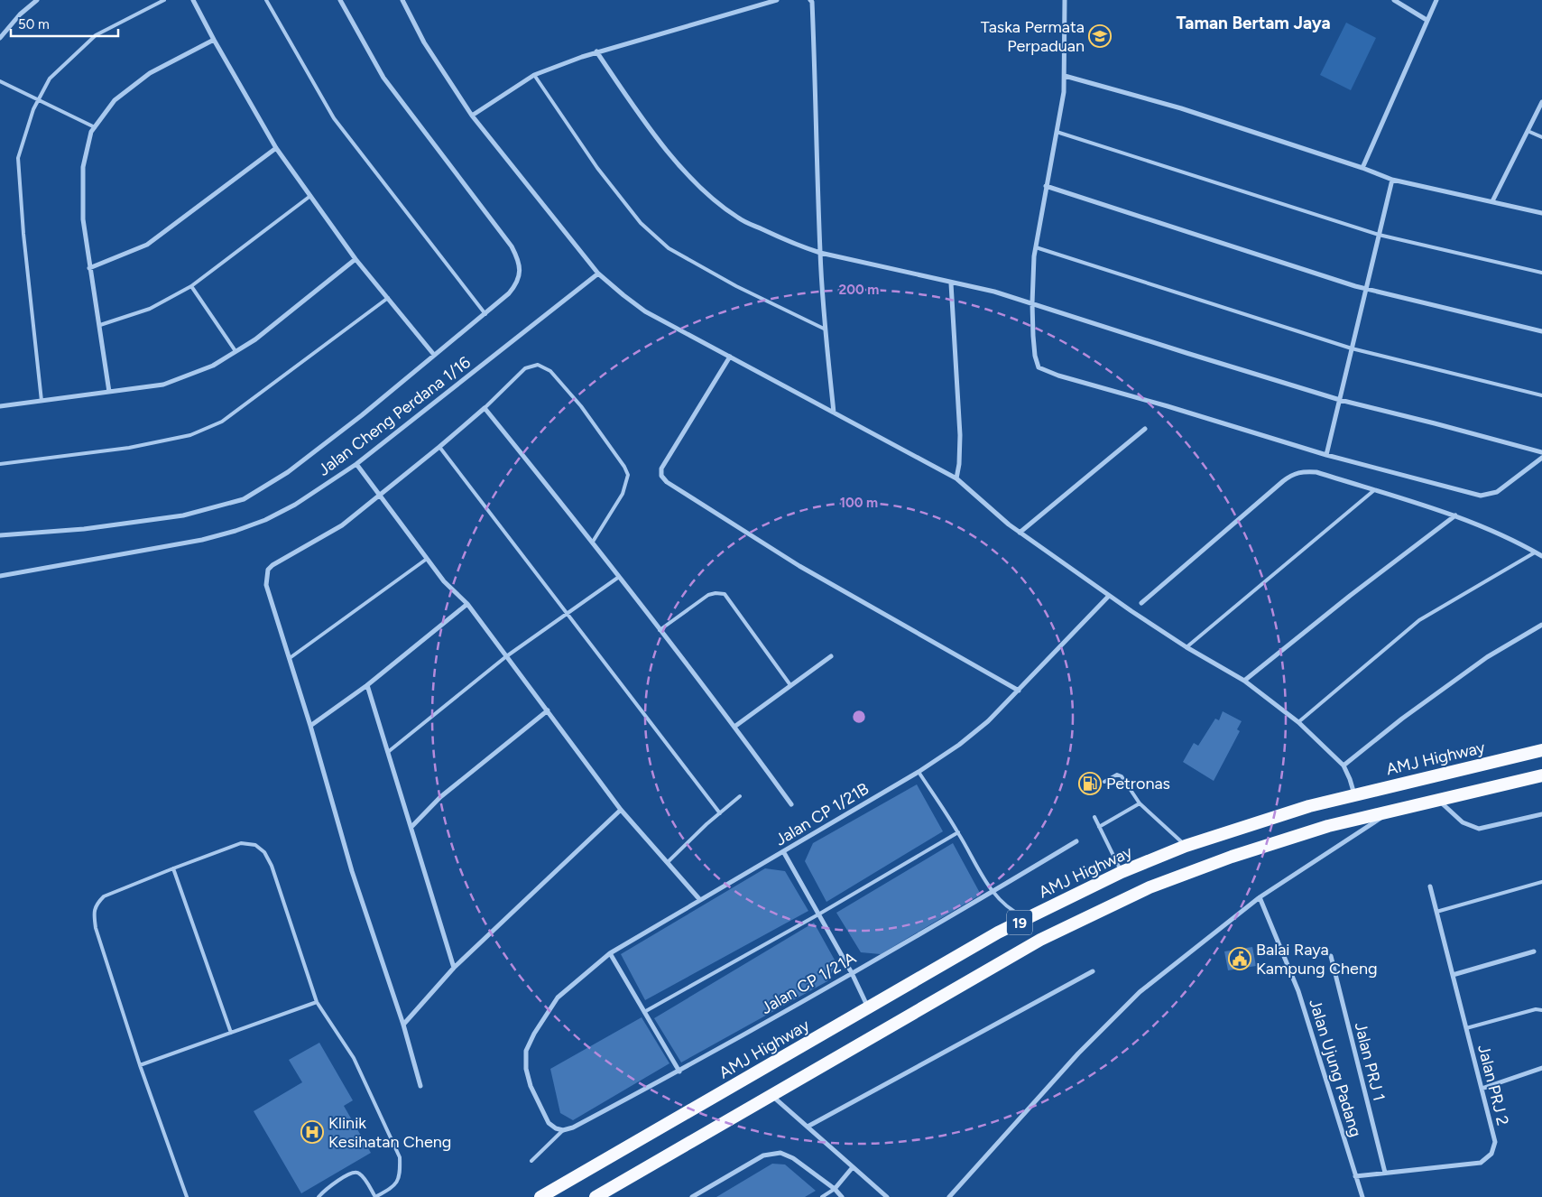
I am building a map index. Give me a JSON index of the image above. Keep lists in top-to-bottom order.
{
  "streets": {
    "highway": ["AMJ Highway", "19"],
    "street": [
      "Jalan Cheng Perdana 1/16",
      "Jalan CP 1/21B",
      "Jalan CP 1/21A",
      "Jalan PRJ 1",
      "Jalan Ujung Padang",
      "Jalan PRJ 2"
    ]
  },
  "crossings": [
    ["Jalan CP 1/21B", "Jalan CP 1/21A"],
    ["Jalan PRJ 1", "Jalan PRJ 2"],
    ["Jalan Ujung Padang", "Jalan PRJ 2"]
  ],
  "districts": ["Taman Bertam Jaya"],
  "places": {
    "school or university": ["Taska Permata Perpaduan"],
    "fuel station": ["Petronas"],
    "public building": ["Balai Raya Kampung Cheng"],
    "hospital": ["Klinik Kesihatan Cheng"]
  },
  "scale_bar": "50 m",
  "rings": ["200 m", "100 m"]
}
